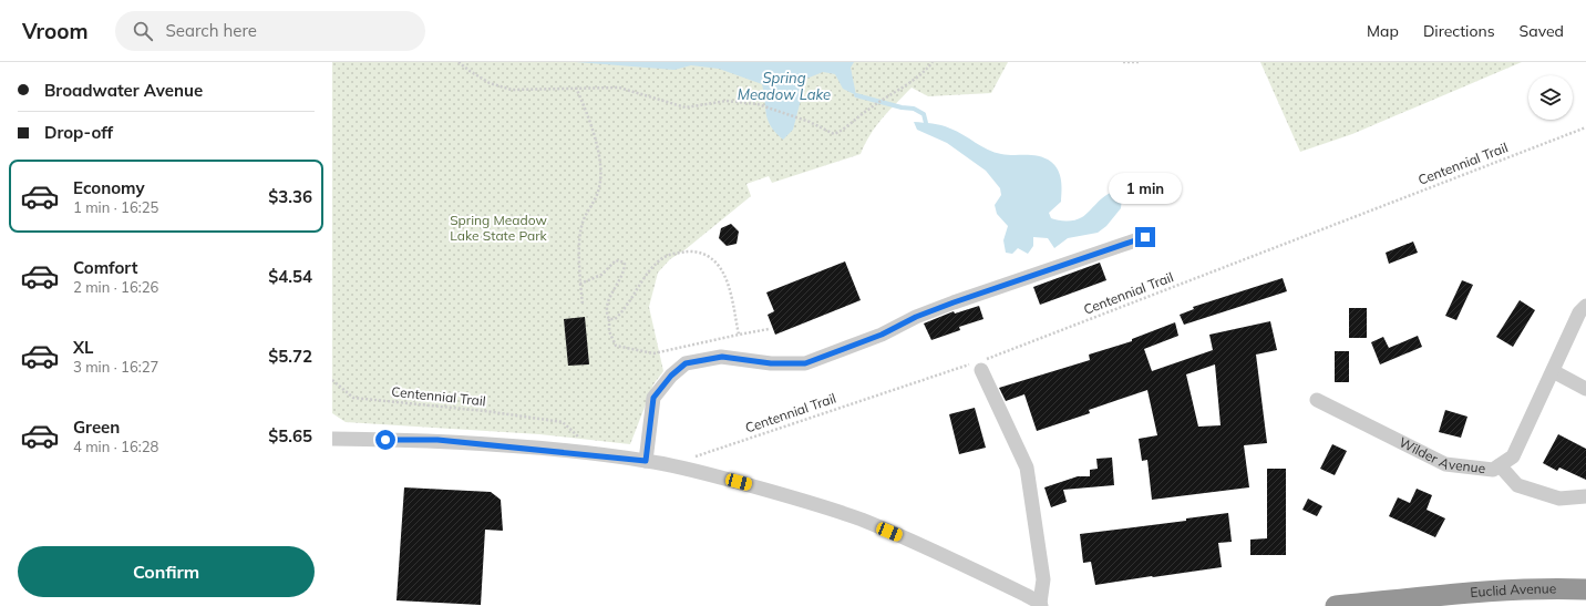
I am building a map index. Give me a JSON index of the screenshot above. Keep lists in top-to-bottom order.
{
  "streets": {
    "highway": ["Euclid Avenue"],
    "street": ["Wilder Avenue"],
    "path": ["Centennial Trail"]
  },
  "water": ["Spring Meadow Lake"],
  "parks": ["Spring Meadow Lake State Park"],
  "page": {
    "header": "Vroom",
    "search": "Search here",
    "nav": ["Map", "Directions", "Saved"],
    "banner": ["Broadwater Avenue", "Drop-off"],
    "list": [
      {
        "name": "Economy",
        "note": "1 min · 16:25",
        "value": "$3.36"
      },
      {
        "name": "Comfort",
        "note": "2 min · 16:26",
        "value": "$4.54"
      },
      {
        "name": "XL",
        "note": "3 min · 16:27",
        "value": "$5.72"
      },
      {
        "name": "Green",
        "note": "4 min · 16:28",
        "value": "$5.65"
      }
    ],
    "bubble": "1 min",
    "buttons": "Confirm"
  }
}
